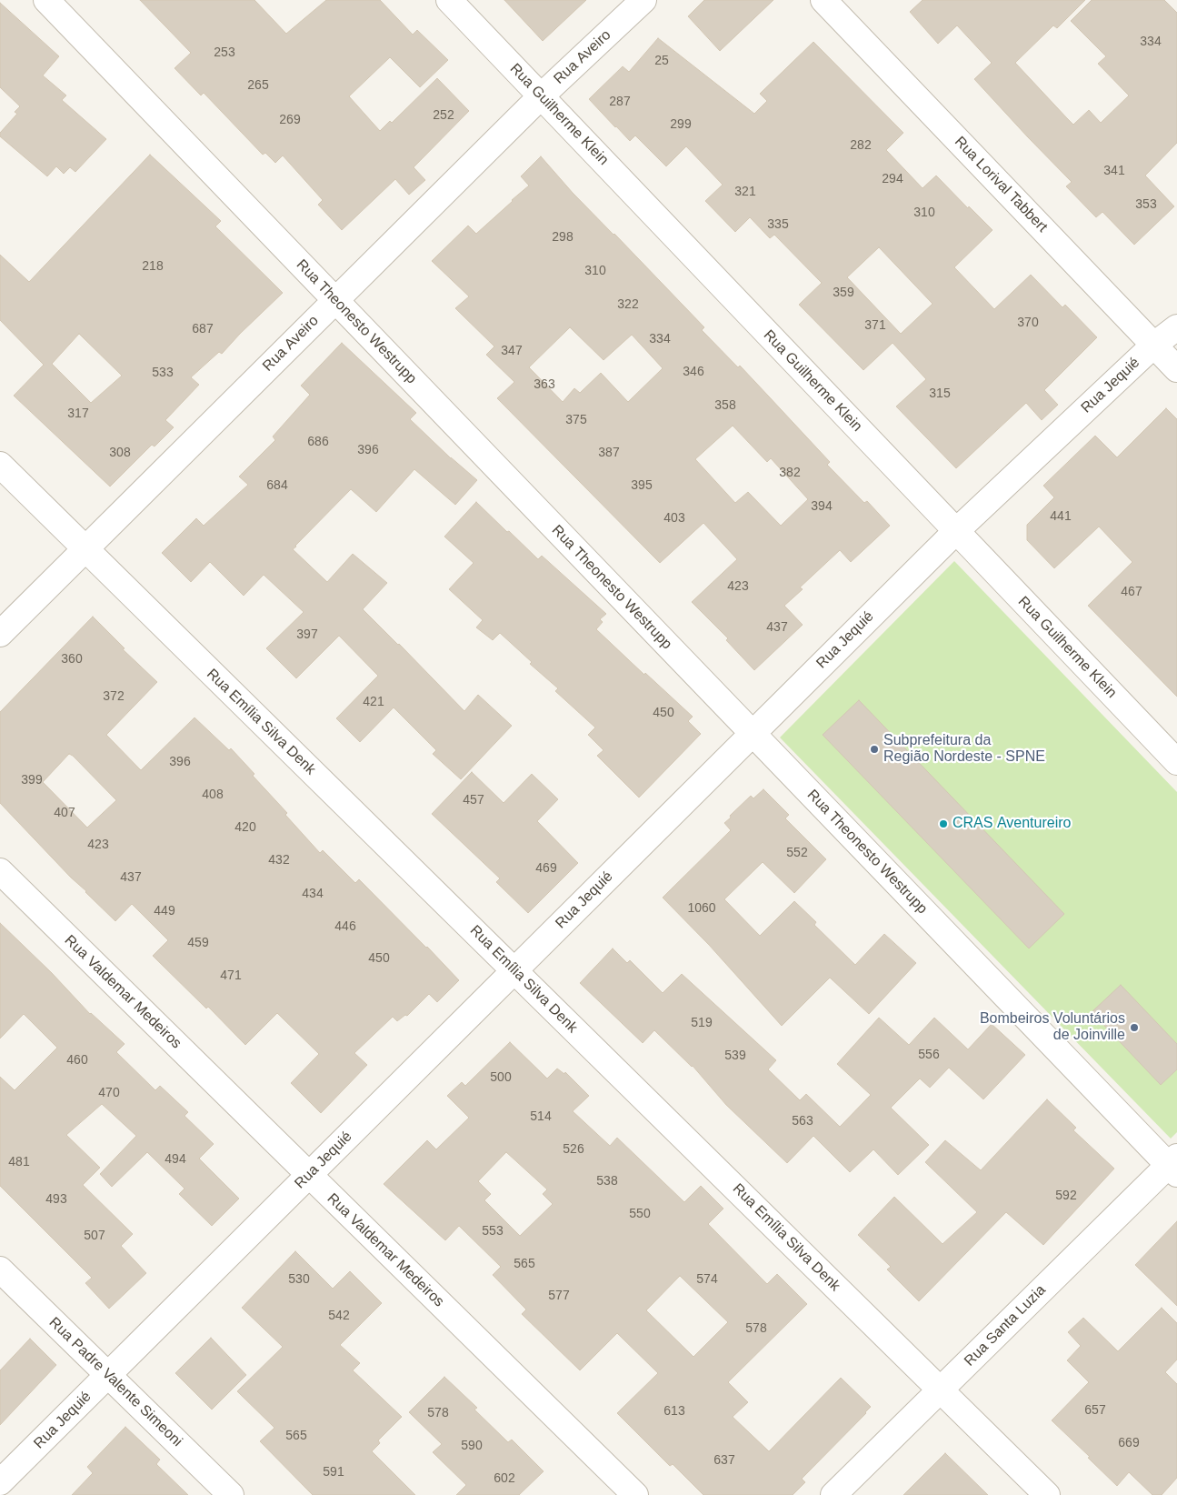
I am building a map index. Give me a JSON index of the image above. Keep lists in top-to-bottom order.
{
  "streets": {
    "street": [
      "Rua Aveiro",
      "Rua Guilherme Klein",
      "Rua Lorival Tabbert",
      "Rua Theonesto Westrupp",
      "Rua Jequié",
      "Rua Emília Silva Denk",
      "Rua Valdemar Medeiros",
      "Rua Santa Luzia",
      "Rua Padre Valente Simeoni"
    ]
  },
  "crossings": [
    ["Rua Aveiro", "Rua Guilherme Klein"],
    ["Rua Aveiro", "Rua Theonesto Westrupp"],
    ["Rua Aveiro", "Rua Emília Silva Denk"],
    ["Rua Guilherme Klein", "Rua Jequié"],
    ["Rua Lorival Tabbert", "Rua Jequié"],
    ["Rua Theonesto Westrupp", "Rua Jequié"],
    ["Rua Theonesto Westrupp", "Rua Santa Luzia"],
    ["Rua Jequié", "Rua Emília Silva Denk"],
    ["Rua Jequié", "Rua Valdemar Medeiros"],
    ["Rua Jequié", "Rua Padre Valente Simeoni"],
    ["Rua Emília Silva Denk", "Rua Santa Luzia"]
  ],
  "places": ["Subprefeitura da Região Nordeste - SPNE", "CRAS Aventureiro", "Bombeiros Voluntários de Joinville"],
  "house_numbers": [
    "334",
    "253",
    "25",
    "265",
    "287",
    "252",
    "269",
    "299",
    "282",
    "341",
    "294",
    "321",
    "353",
    "310",
    "335",
    "298",
    "218",
    "310",
    "359",
    "322",
    "370",
    "371",
    "687",
    "334",
    "347",
    "346",
    "533",
    "363",
    "315",
    "358",
    "317",
    "375",
    "686",
    "396",
    "308",
    "387",
    "382",
    "684",
    "395",
    "394",
    "441",
    "403",
    "423",
    "467",
    "437",
    "397",
    "360",
    "372",
    "421",
    "450",
    "396",
    "399",
    "408",
    "457",
    "407",
    "420",
    "423",
    "552",
    "432",
    "469",
    "437",
    "434",
    "1060",
    "449",
    "446",
    "459",
    "450",
    "471",
    "519",
    "556",
    "539",
    "460",
    "500",
    "470",
    "514",
    "563",
    "526",
    "494",
    "481",
    "538",
    "592",
    "493",
    "550",
    "553",
    "507",
    "565",
    "530",
    "574",
    "577",
    "542",
    "578",
    "657",
    "613",
    "578",
    "565",
    "669",
    "590",
    "637",
    "591",
    "602"
  ]
}
